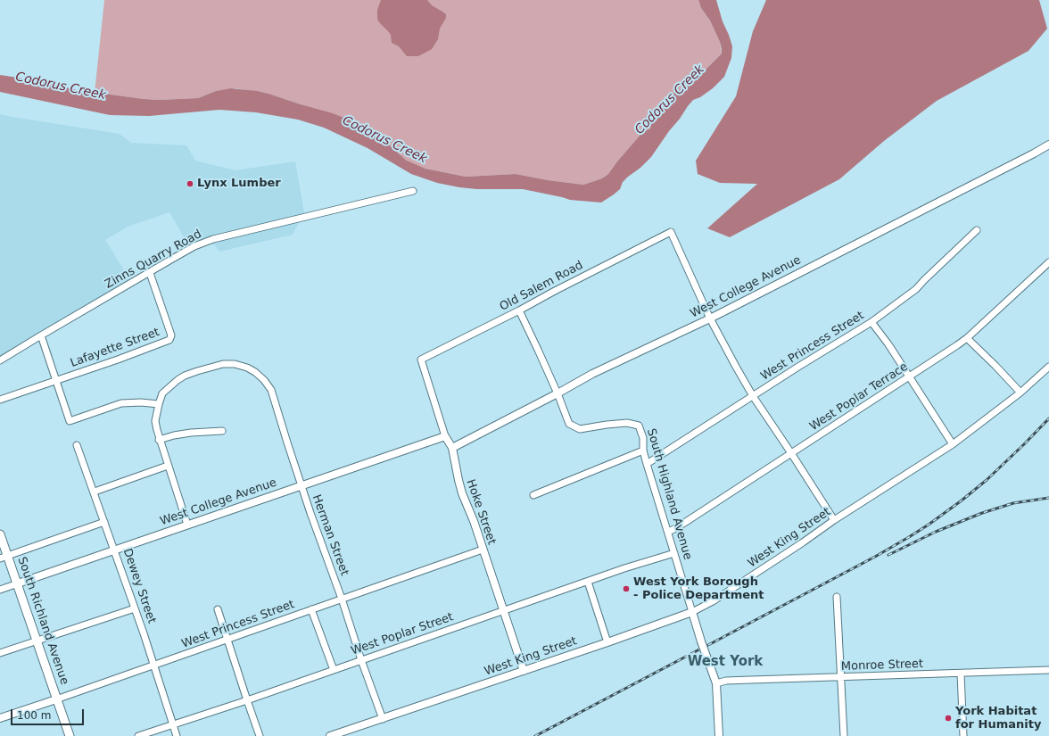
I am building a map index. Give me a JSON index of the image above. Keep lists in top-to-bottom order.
{
  "streets": {
    "main road": ["South Richland Avenue"],
    "street": [
      "Zinns Quarry Road",
      "Old Salem Road",
      "West College Avenue",
      "West Princess Street",
      "Lafayette Street",
      "West Poplar Terrace",
      "South Highland Avenue",
      "Hoke Street",
      "Herman Street",
      "West King Street",
      "Dewey Street",
      "West Poplar Street",
      "Monroe Street"
    ]
  },
  "crossings": [
    ["Zinns Quarry Road", "Lafayette Street"],
    ["Old Salem Road", "West College Avenue"],
    ["Old Salem Road", "South Highland Avenue"],
    ["Old Salem Road", "Hoke Street"],
    ["West College Avenue", "South Highland Avenue"],
    ["West College Avenue", "Hoke Street"],
    ["West College Avenue", "Herman Street"],
    ["West College Avenue", "Dewey Street"],
    ["West College Avenue", "South Richland Avenue"],
    ["West Princess Street", "South Highland Avenue"],
    ["West Princess Street", "Hoke Street"],
    ["West Princess Street", "Herman Street"],
    ["West Princess Street", "Dewey Street"],
    ["West Princess Street", "South Richland Avenue"],
    ["West Poplar Terrace", "South Highland Avenue"],
    ["South Highland Avenue", "West King Street"],
    ["South Highland Avenue", "West Poplar Street"],
    ["South Highland Avenue", "Monroe Street"],
    ["Hoke Street", "West King Street"],
    ["Hoke Street", "West Poplar Street"],
    ["Herman Street", "West King Street"],
    ["Herman Street", "West Poplar Street"],
    ["Dewey Street", "West Poplar Street"]
  ],
  "districts": ["West York"],
  "water": ["Codorus Creek"],
  "places": ["Lynx Lumber", "West York Borough - Police Department", "York Habitat for Humanity"],
  "scale_bar": "100 m"
}
